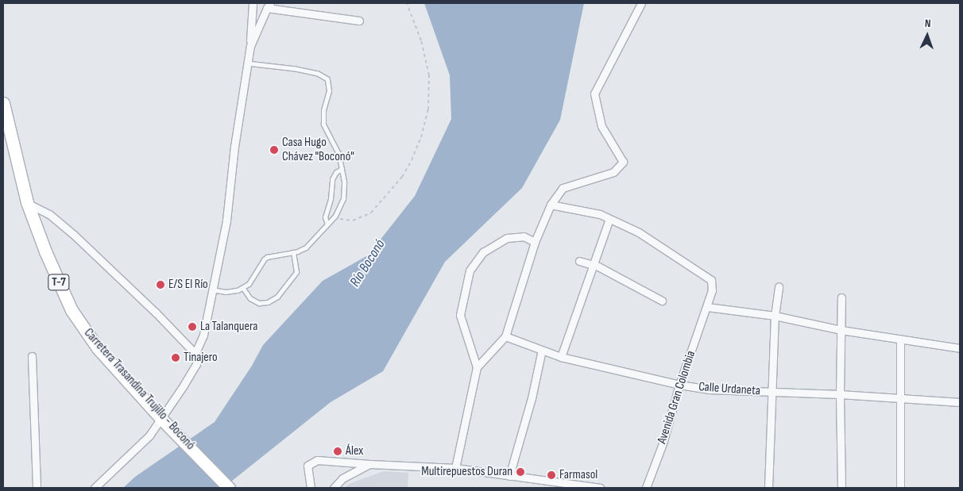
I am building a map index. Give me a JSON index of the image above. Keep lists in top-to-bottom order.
{
  "streets": {
    "main road": ["T-7", "Carretera Trasandina Trujillo - Boconó"],
    "street": ["Calle Urdaneta", "Avenida Gran Colombia"]
  },
  "crossings": [
    ["Calle Urdaneta", "Avenida Gran Colombia"]
  ],
  "water": ["Río Boconó"],
  "places": [
    "Casa Hugo Chávez \"Boconó\"",
    "E/S El Río",
    "La Talanquera",
    "Tinajero",
    "Álex",
    "Multirepuestos Duran",
    "Farmasol"
  ],
  "north": "top"
}
